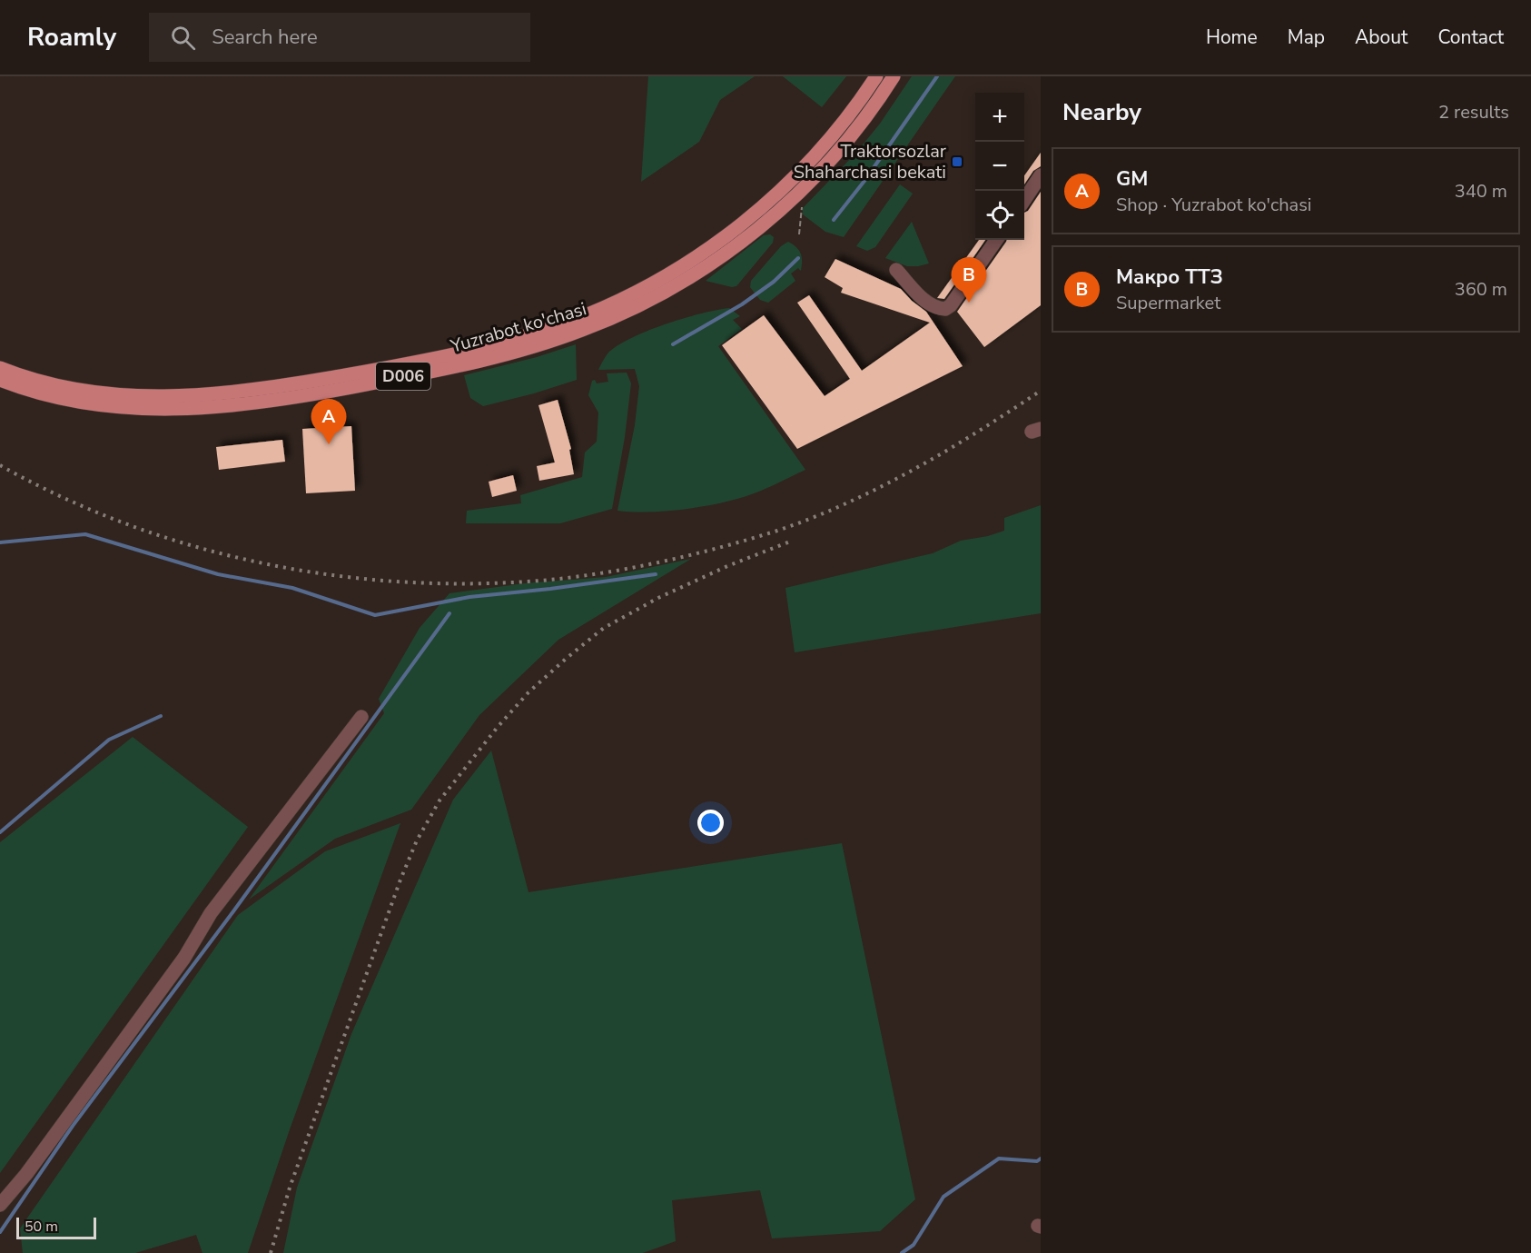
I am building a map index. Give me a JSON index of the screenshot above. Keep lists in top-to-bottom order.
{
  "streets": {
    "main road": ["Yuzrabot ko'chasi", "D006"]
  },
  "places": {
    "transit": ["Traktorsozlar Shaharchasi bekati"]
  },
  "scale_bar": "50 m",
  "page": {
    "header": "Roamly",
    "search": "Search here",
    "nav": [
      "Home",
      "Map",
      "About",
      "Contact"
    ],
    "heading": ["Nearby", "2 results"],
    "map_buttons": ["+", "−"],
    "list": [
      {
        "mark": "A",
        "name": "GM",
        "note": "Shop · Yuzrabot ko'chasi",
        "value": "340 m"
      },
      {
        "mark": "B",
        "name": "Макро ТТЗ",
        "note": "Supermarket",
        "value": "360 m"
      }
    ],
    "pins": ["B", "A"],
    "scale": "50 m"
  }
}
